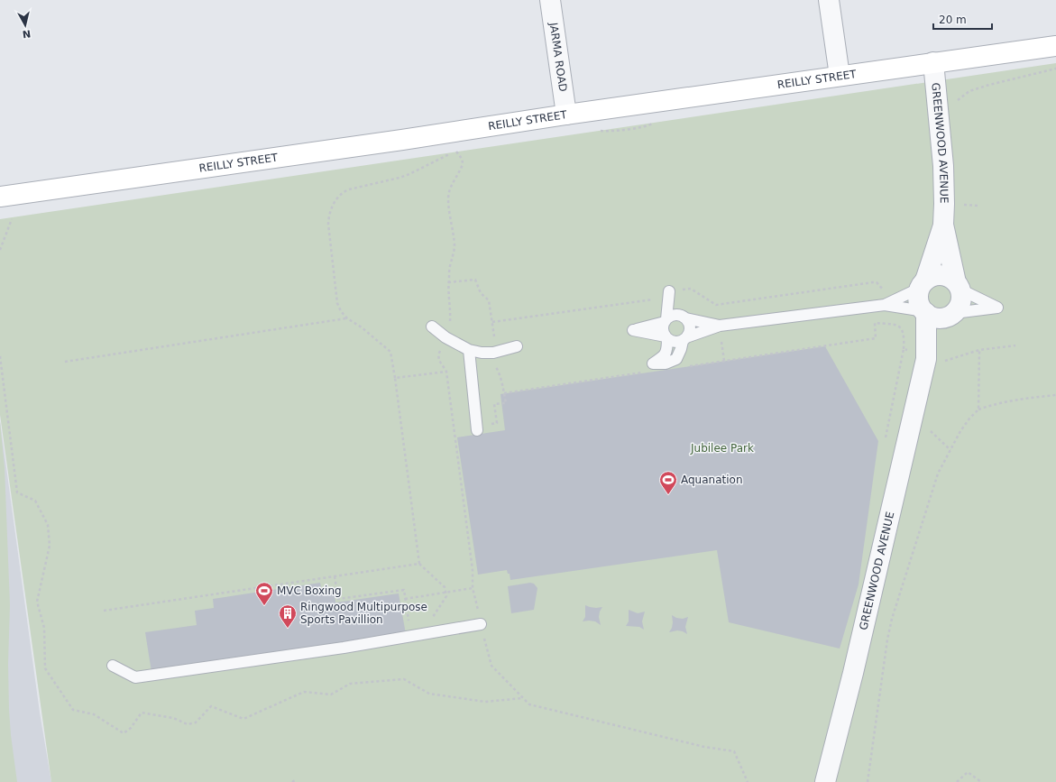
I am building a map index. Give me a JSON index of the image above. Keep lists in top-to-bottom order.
{
  "streets": {
    "street": ["JARMA ROAD", "REILLY STREET", "GREENWOOD AVENUE"]
  },
  "crossings": [
    ["JARMA ROAD", "REILLY STREET"],
    ["REILLY STREET", "GREENWOOD AVENUE"]
  ],
  "parks": ["Jubilee Park"],
  "places": {
    "sports": ["Aquanation", "MVC Boxing"],
    "building": ["Ringwood Multipurpose Sports Pavillion"]
  },
  "scale_bar": "20 m",
  "north": "bottom"
}
